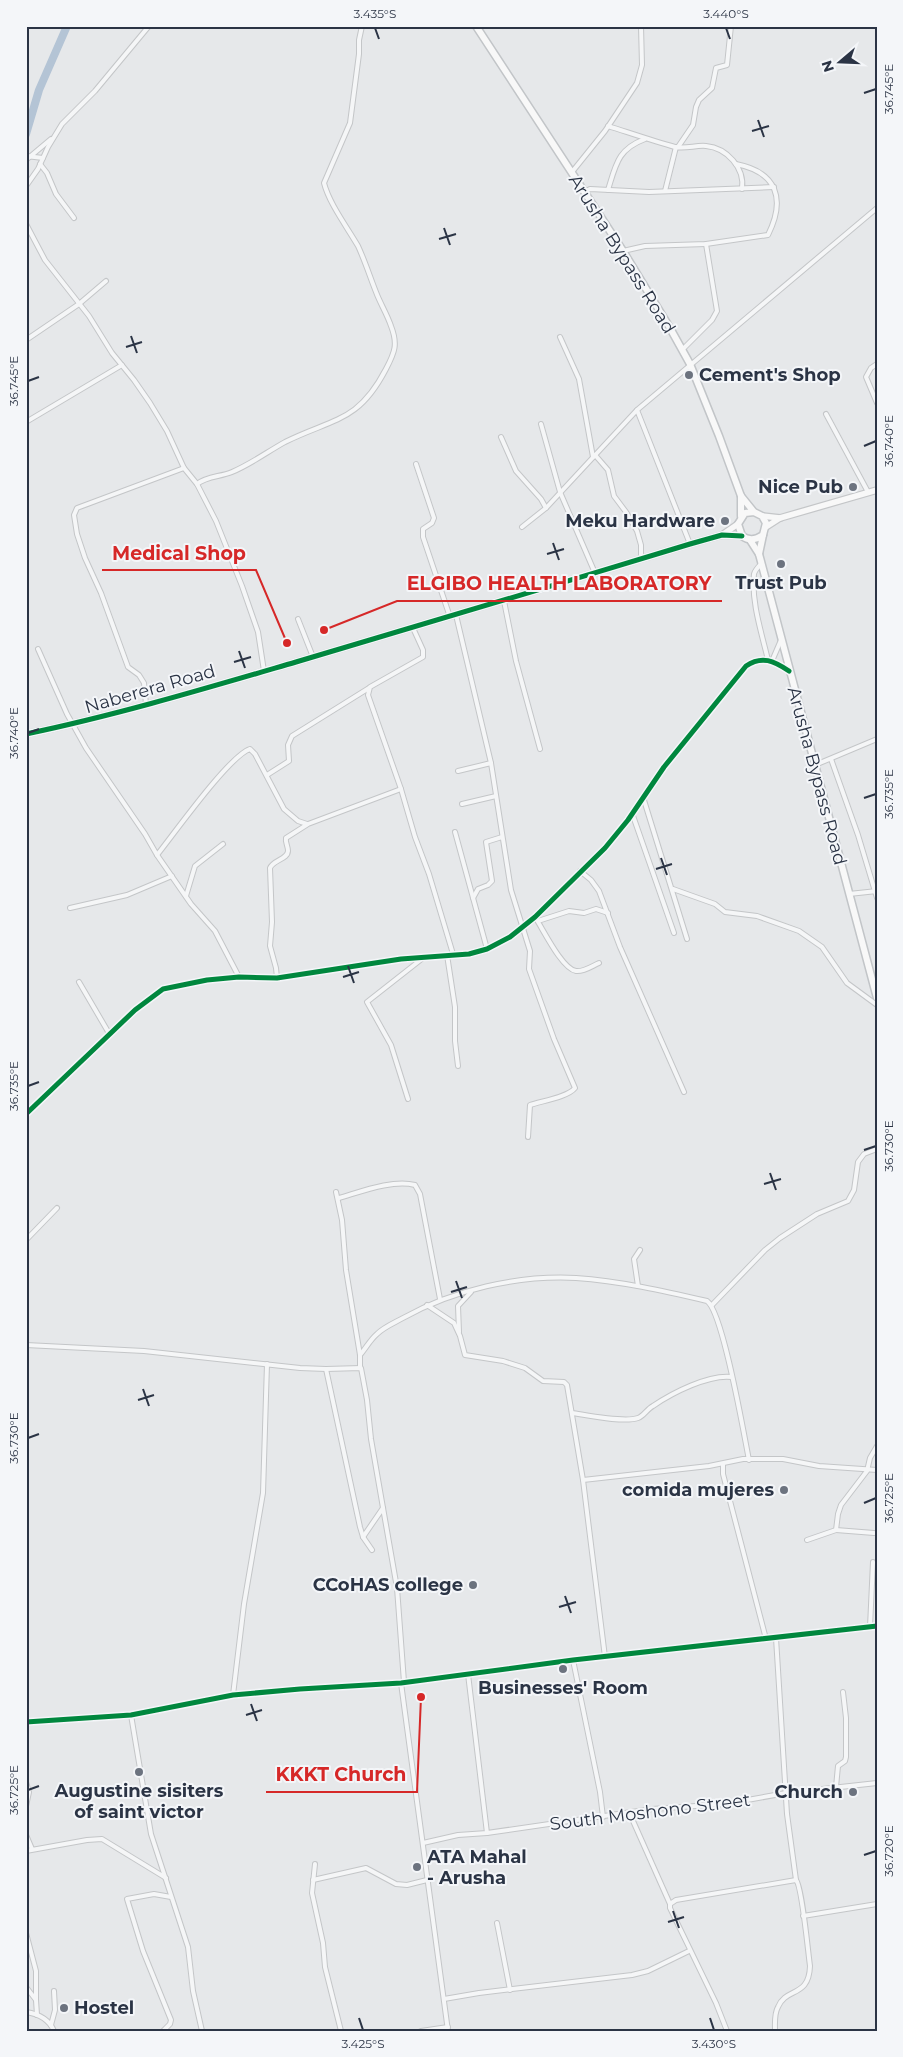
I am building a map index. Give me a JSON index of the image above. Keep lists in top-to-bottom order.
{
  "streets": {
    "main road": ["Arusha Bypass Road"],
    "street": ["Naberera Road", "South Moshono Street"]
  },
  "crossings": [
    ["Arusha Bypass Road", "Naberera Road"]
  ],
  "places": [
    "Cement's Shop",
    "Nice Pub",
    "Meku Hardware",
    "Trust Pub",
    "ELGIBO HEALTH LABORATORY",
    "Medical Shop",
    "comida mujeres",
    "CCoHAS college",
    "Businesses' Room",
    "KKKT Church",
    "Augustine sisiters of saint victor",
    "Church",
    "ATA Mahal - Arusha",
    "Hostel"
  ],
  "north": "left",
  "coordinates": [
    "3.435°S",
    "3.440°S",
    "36.745°E",
    "36.740°E",
    "36.735°E",
    "36.730°E",
    "36.725°E",
    "36.720°E",
    "3.425°S",
    "3.430°S"
  ]
}
